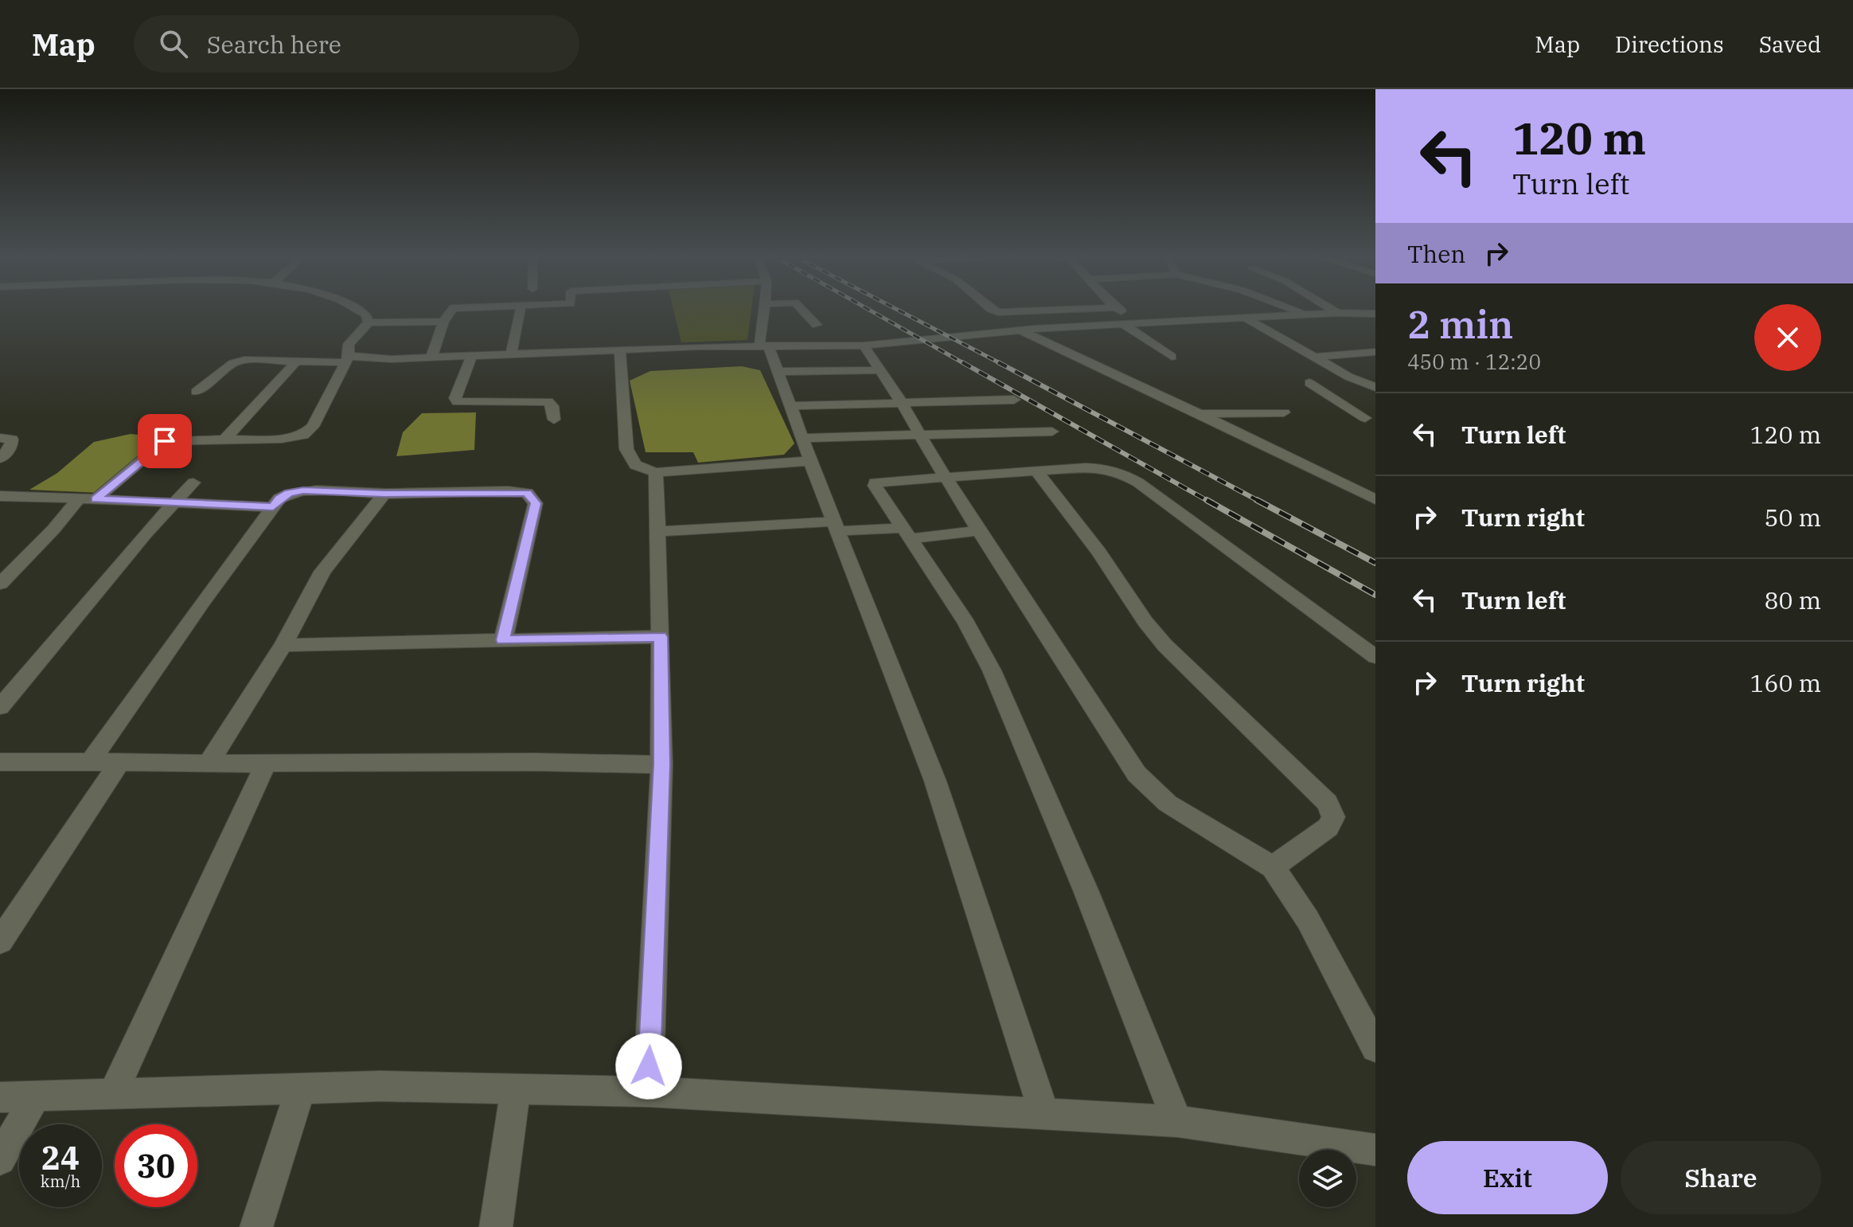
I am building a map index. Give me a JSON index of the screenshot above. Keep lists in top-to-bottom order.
{
  "page": {
    "header": "Map",
    "search": "Search here",
    "nav": ["Map", "Directions", "Saved"],
    "turn": ["120 m", "Turn left"],
    "then": "Then",
    "heading": ["2 min", "450 m · 12:20"],
    "list": [
      {
        "name": "Turn left",
        "value": "120 m"
      },
      {
        "name": "Turn right",
        "value": "50 m"
      },
      {
        "name": "Turn left",
        "value": "80 m"
      },
      {
        "name": "Turn right",
        "value": "160 m"
      }
    ],
    "speed": "24 km/h",
    "limit": "30",
    "buttons": ["Exit", "Share"]
  }
}
